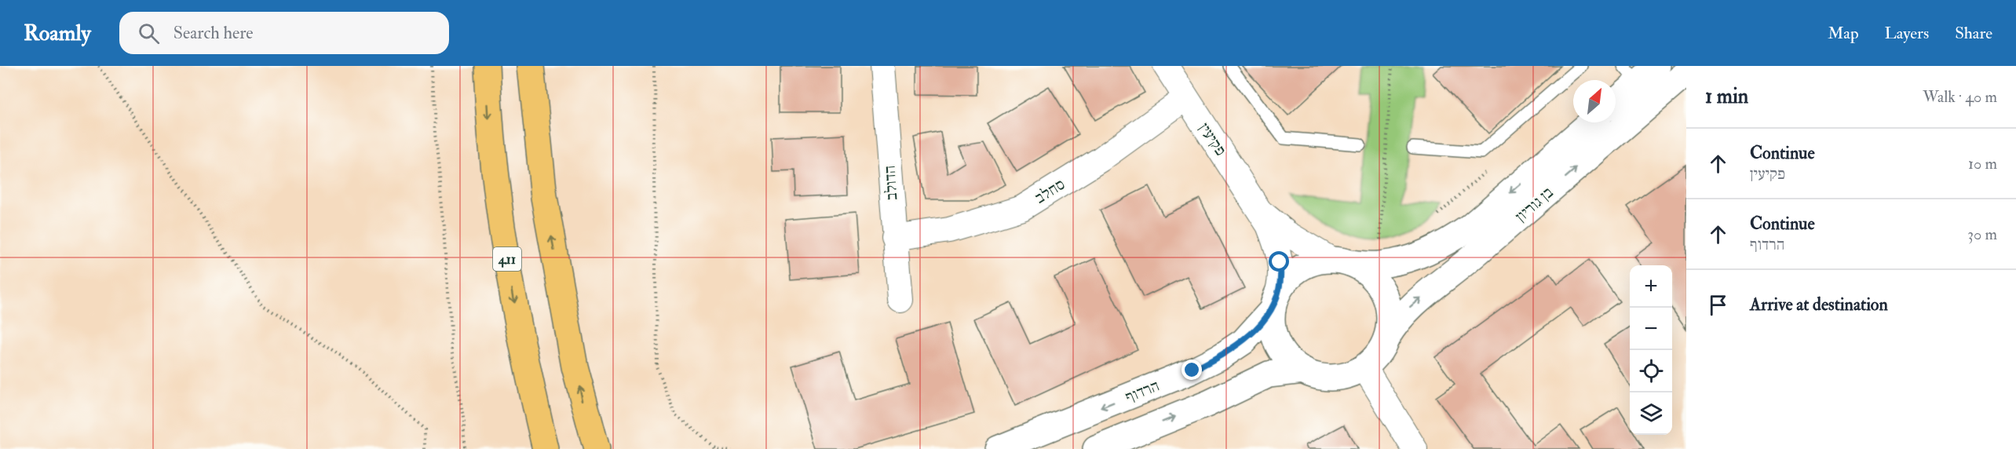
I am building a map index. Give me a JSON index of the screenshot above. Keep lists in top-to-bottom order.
{
  "streets": {
    "main road": ["411"],
    "street": [
      "פקיעין",
      "הדולב",
      "סחלב",
      "בן גוריון",
      "הרדוף"
    ]
  },
  "crossings": [
    ["פקיעין", "סחלב"],
    ["פקיעין", "בן גוריון"],
    ["פקיעין", "הרדוף"],
    ["הדולב", "סחלב"],
    ["בן גוריון", "הרדוף"]
  ],
  "north": "top right",
  "page": {
    "header": "Roamly",
    "search": "Search here",
    "nav": ["Map", "Layers", "Share"],
    "heading": ["1 min", "Walk · 40 m"],
    "list": [
      ["Continue", "פקיעין", "10 m"],
      ["Continue", "הרדוף", "30 m"],
      "Arrive at destination"
    ],
    "map_buttons": ["+", "−"]
  }
}
